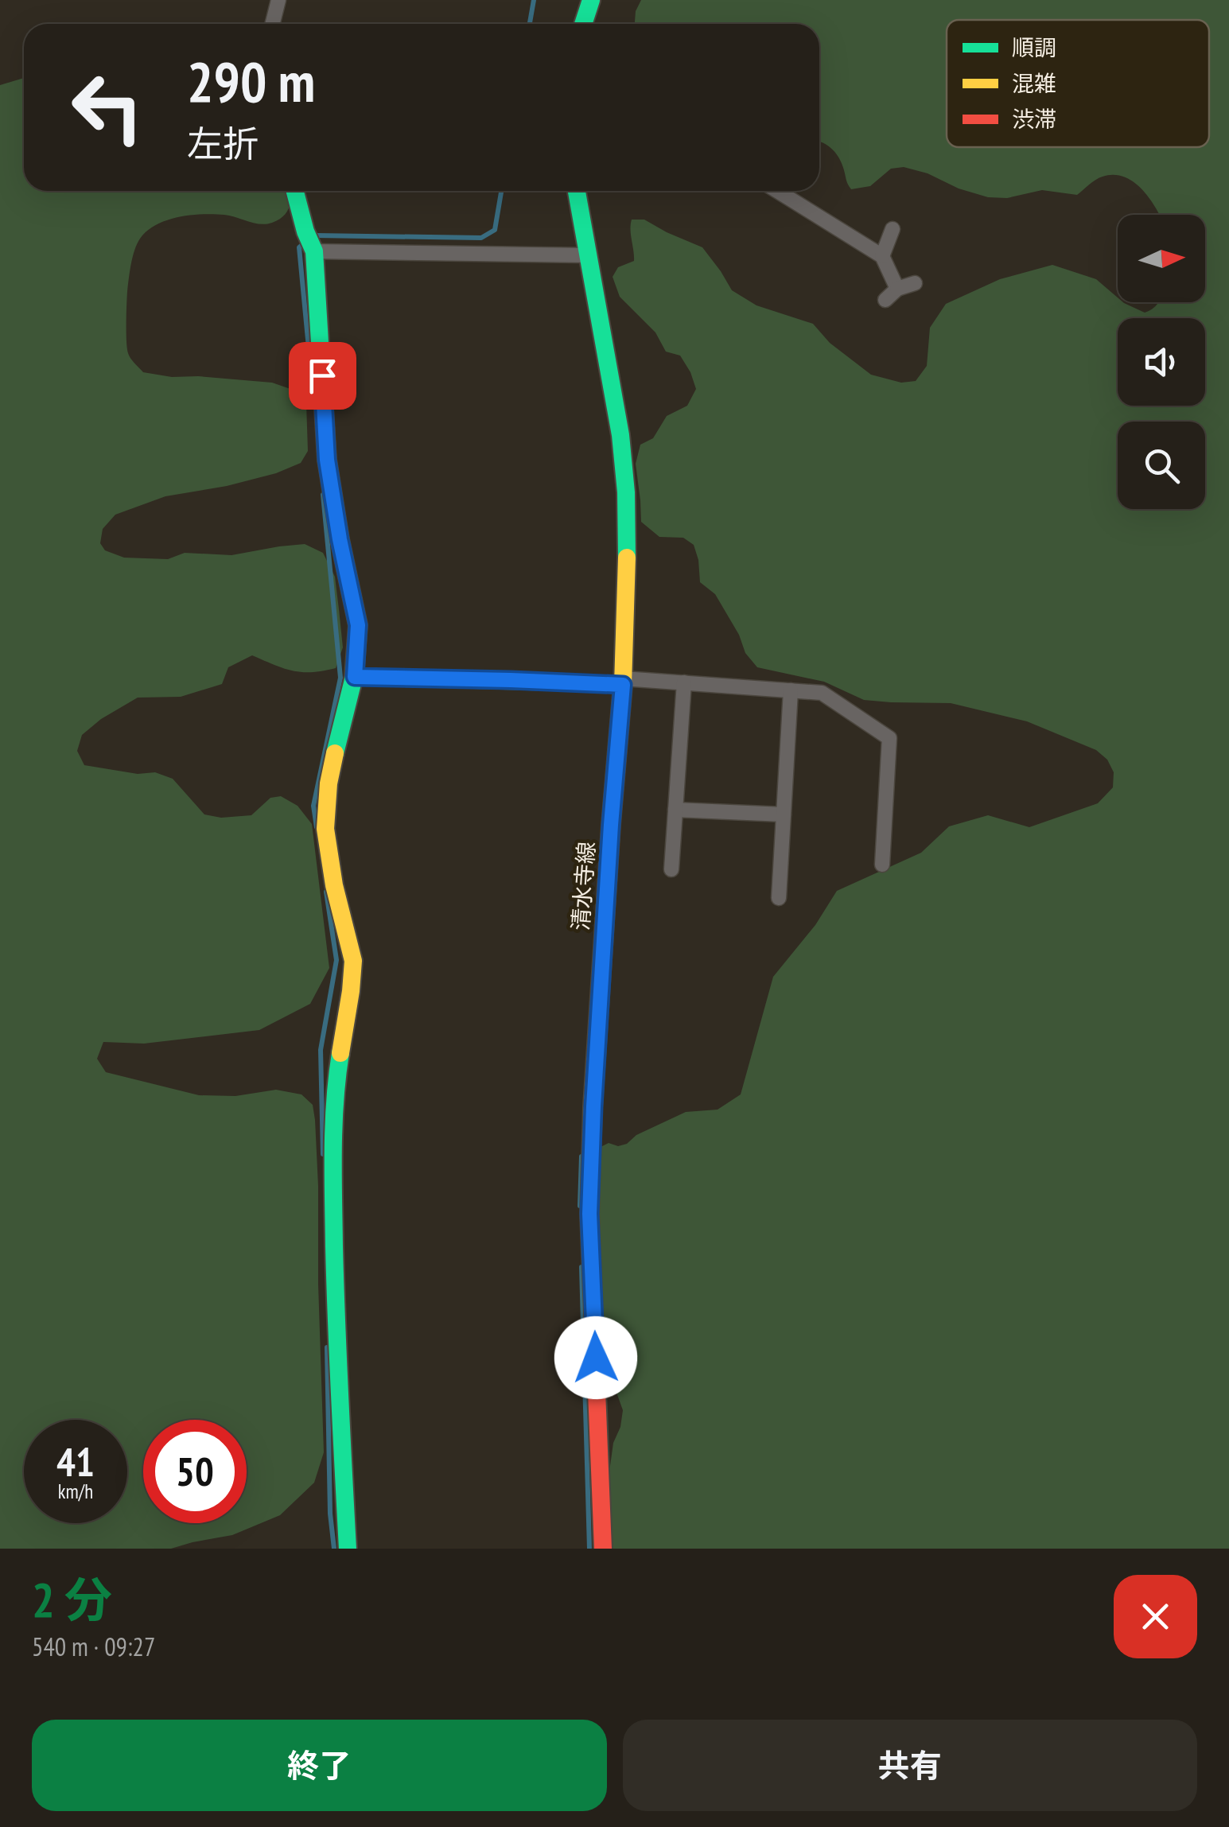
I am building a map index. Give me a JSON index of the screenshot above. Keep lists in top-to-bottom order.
{
  "streets": {
    "main road": ["清水寺線"]
  },
  "legend": ["順調", "混雑", "渋滞"],
  "north": "right",
  "page": {
    "turn": ["290 m", "左折"],
    "speed": "41 km/h",
    "limit": "50",
    "heading": ["2 分", "540 m · 09:27"],
    "buttons": ["終了", "共有"]
  }
}
